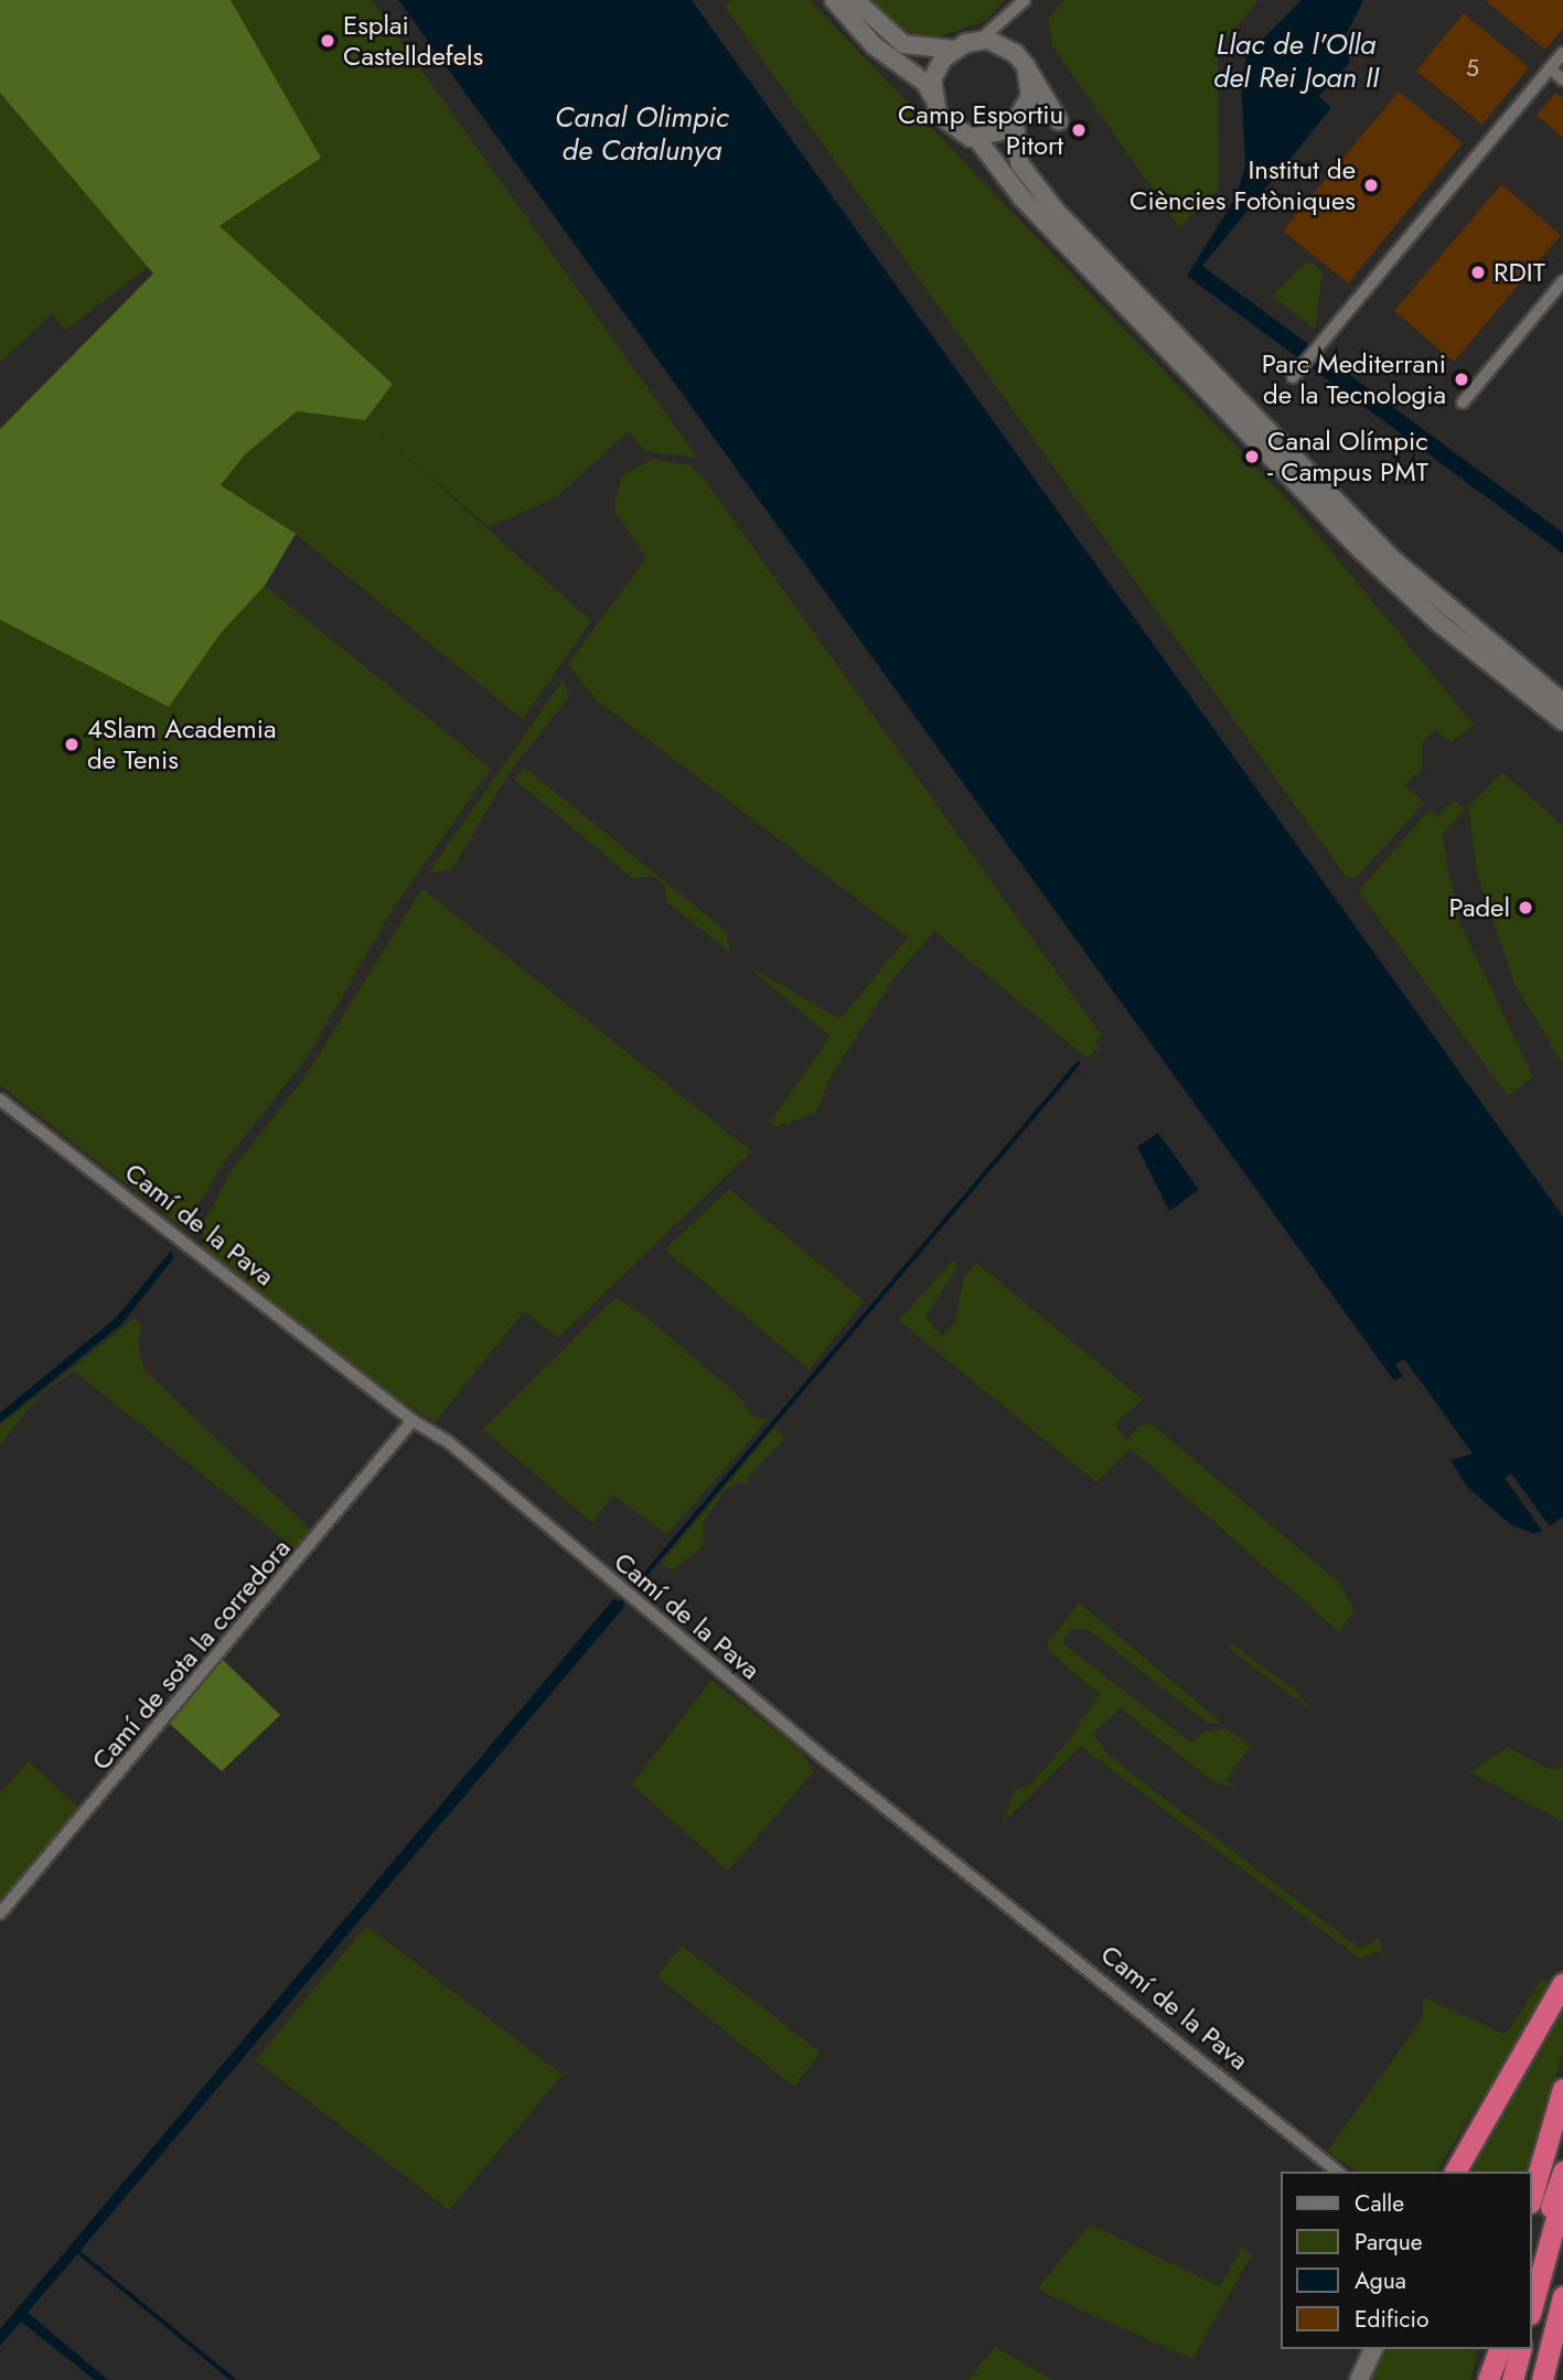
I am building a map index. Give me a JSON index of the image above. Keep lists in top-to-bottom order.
{
  "streets": {
    "street": ["Camí de la Pava", "Camí de sota la corredora"]
  },
  "crossings": [
    ["Camí de la Pava", "Camí de sota la corredora"]
  ],
  "water": ["Llac de l'Olla del Rei Joan II", "Canal Olimpic de Catalunya"],
  "places": [
    "Esplai Castelldefels",
    "Camp Esportiu Pitort",
    "Institut de Ciències Fotòniques",
    "RDIT",
    "Parc Mediterrani de la Tecnologia",
    "Canal Olímpic - Campus PMT",
    "4Slam Academia de Tenis",
    "Padel"
  ],
  "house_numbers": ["5"],
  "legend": [
    "Calle",
    "Parque",
    "Agua",
    "Edificio"
  ]
}
